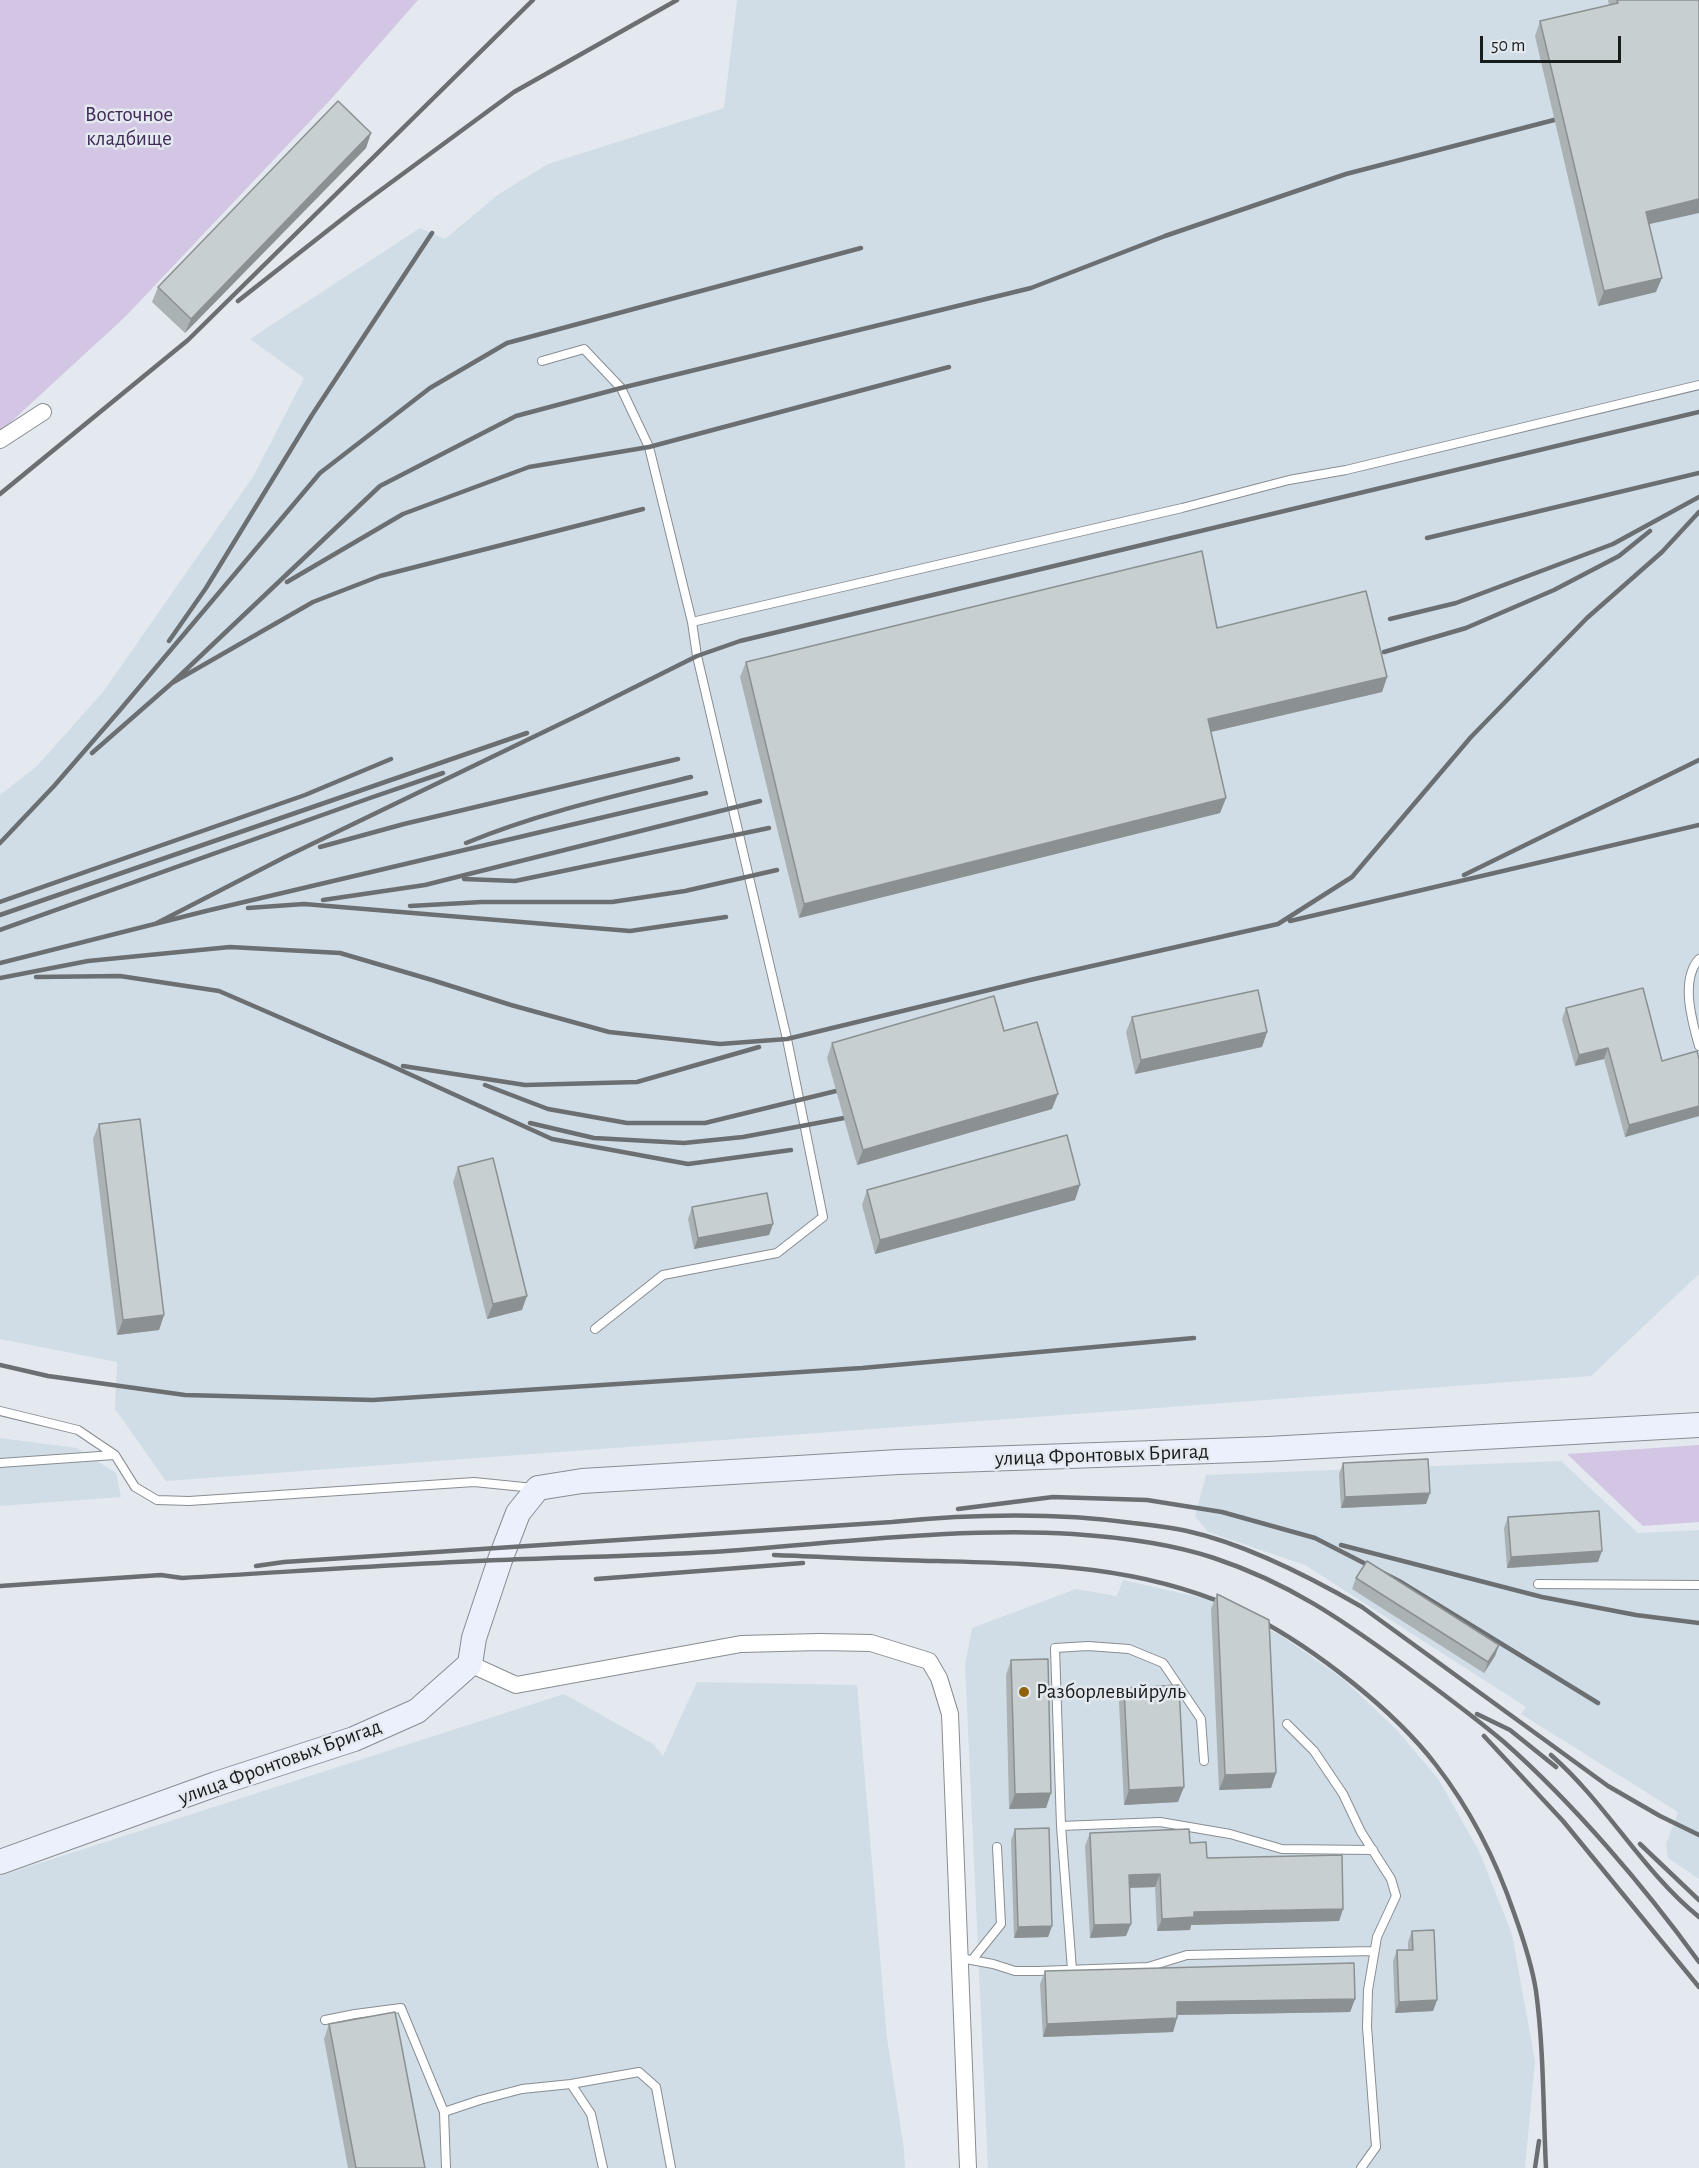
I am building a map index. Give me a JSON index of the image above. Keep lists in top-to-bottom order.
{
  "streets": {
    "main road": ["улица Фронтовых Бригад"]
  },
  "parks": ["Восточное кладбище"],
  "places": ["Разборлевыйруль"],
  "scale_bar": "50 m"
}
